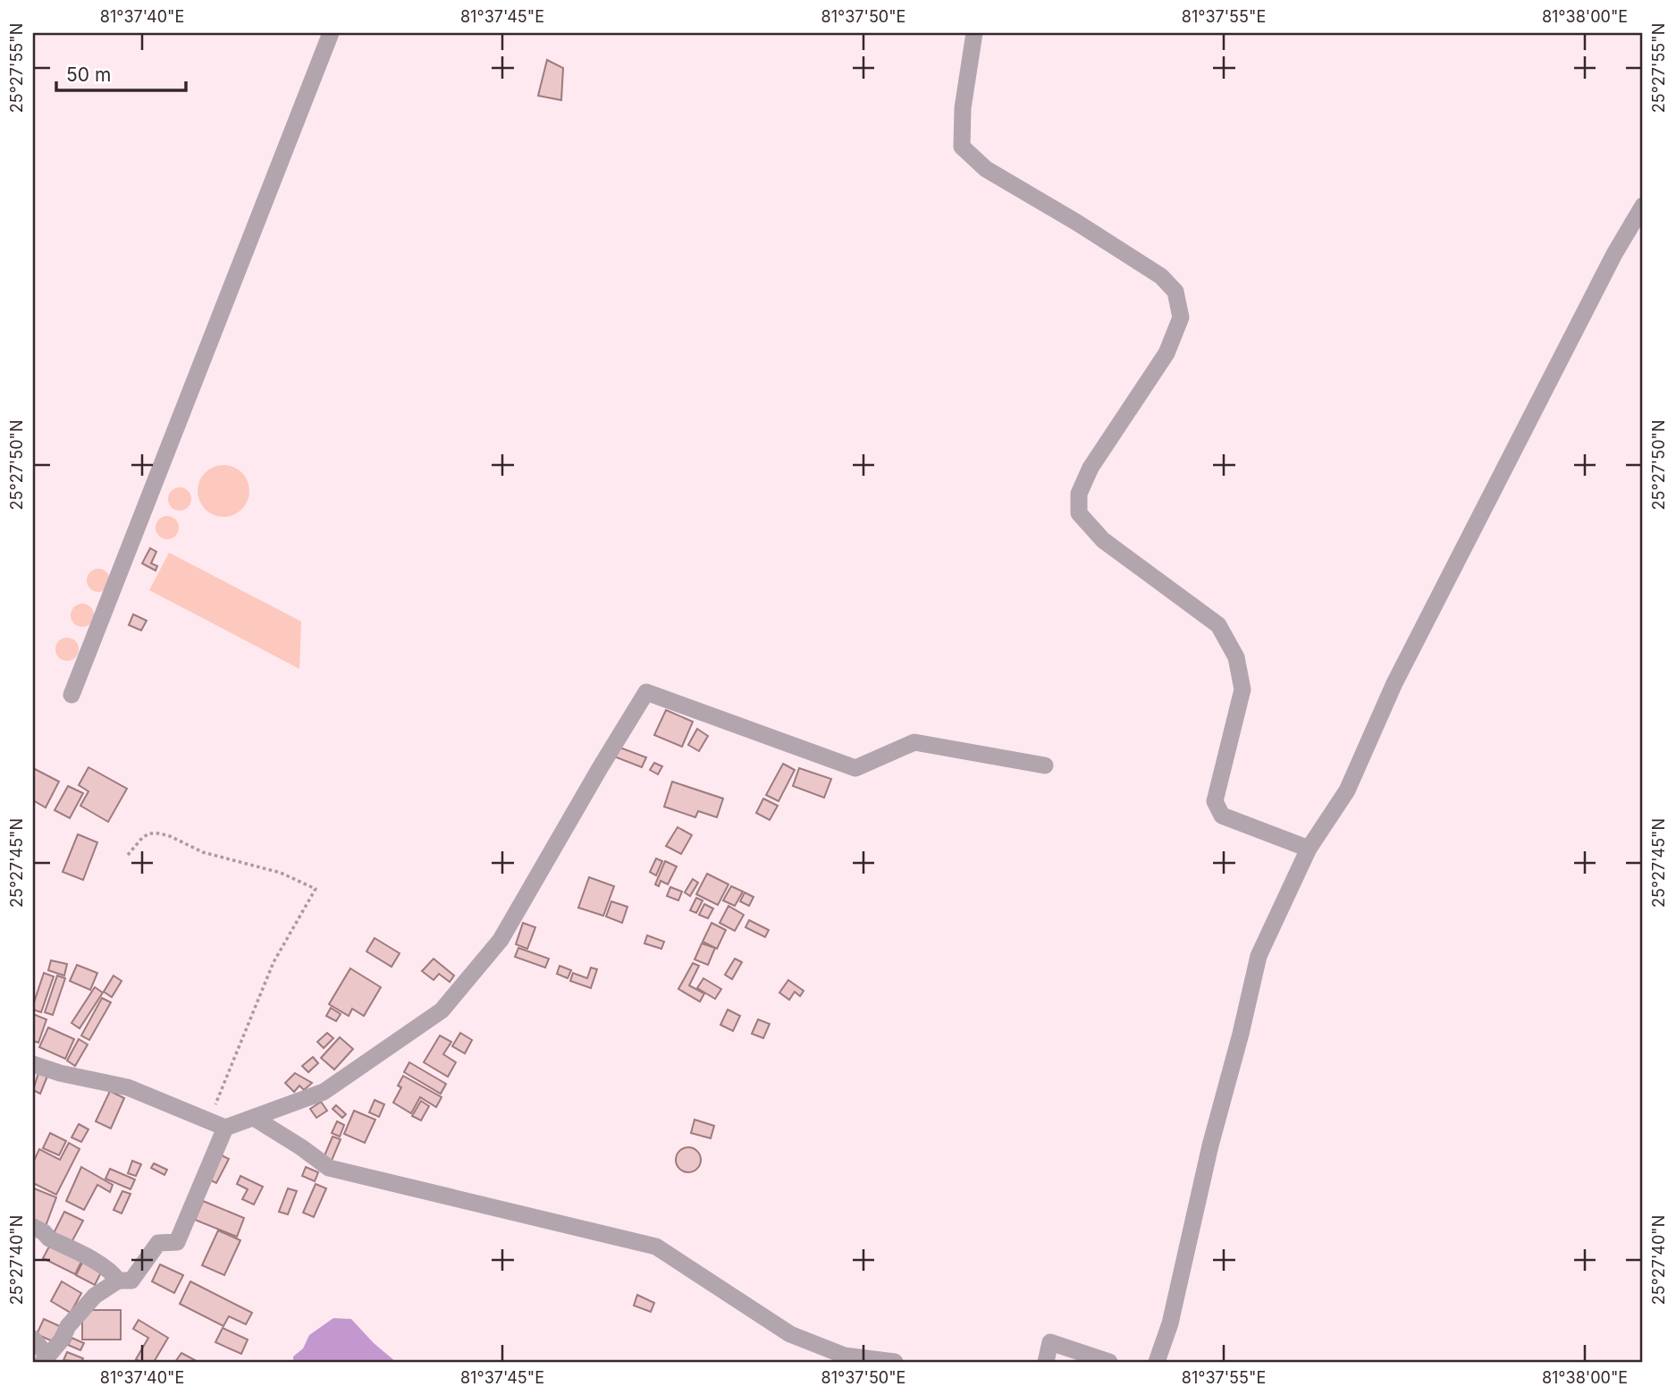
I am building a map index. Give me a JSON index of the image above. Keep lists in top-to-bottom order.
{
  "scale_bar": "50 m",
  "coordinates": [
    "81°37'40\"E",
    "81°37'45\"E",
    "81°37'50\"E",
    "81°37'55\"E",
    "81°38'00\"E",
    "25°27'55\"N",
    "25°27'50\"N",
    "25°27'45\"N",
    "25°27'40\"N"
  ]
}
